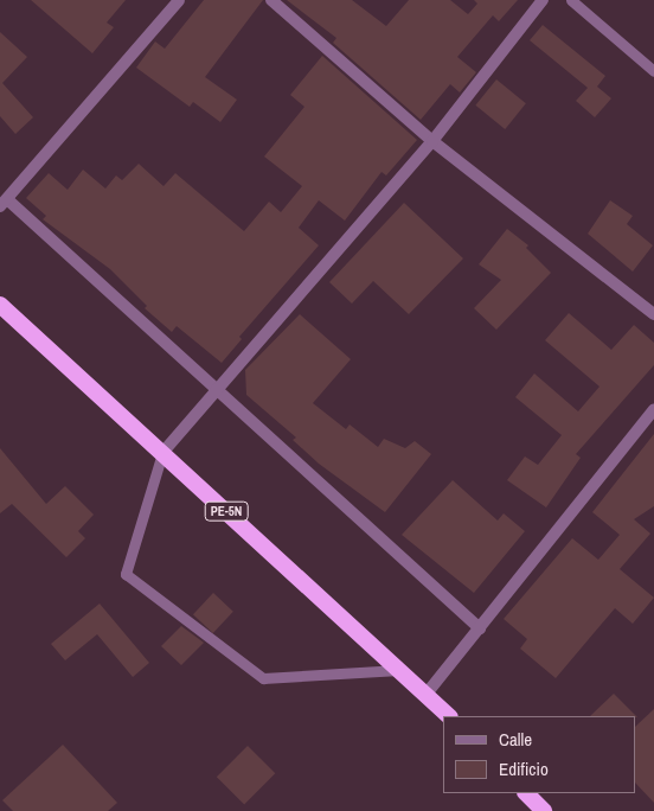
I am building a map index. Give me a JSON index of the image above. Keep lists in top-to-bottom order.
{
  "streets": {
    "highway": ["PE-5N"]
  },
  "legend": ["Calle", "Edificio"]
}
